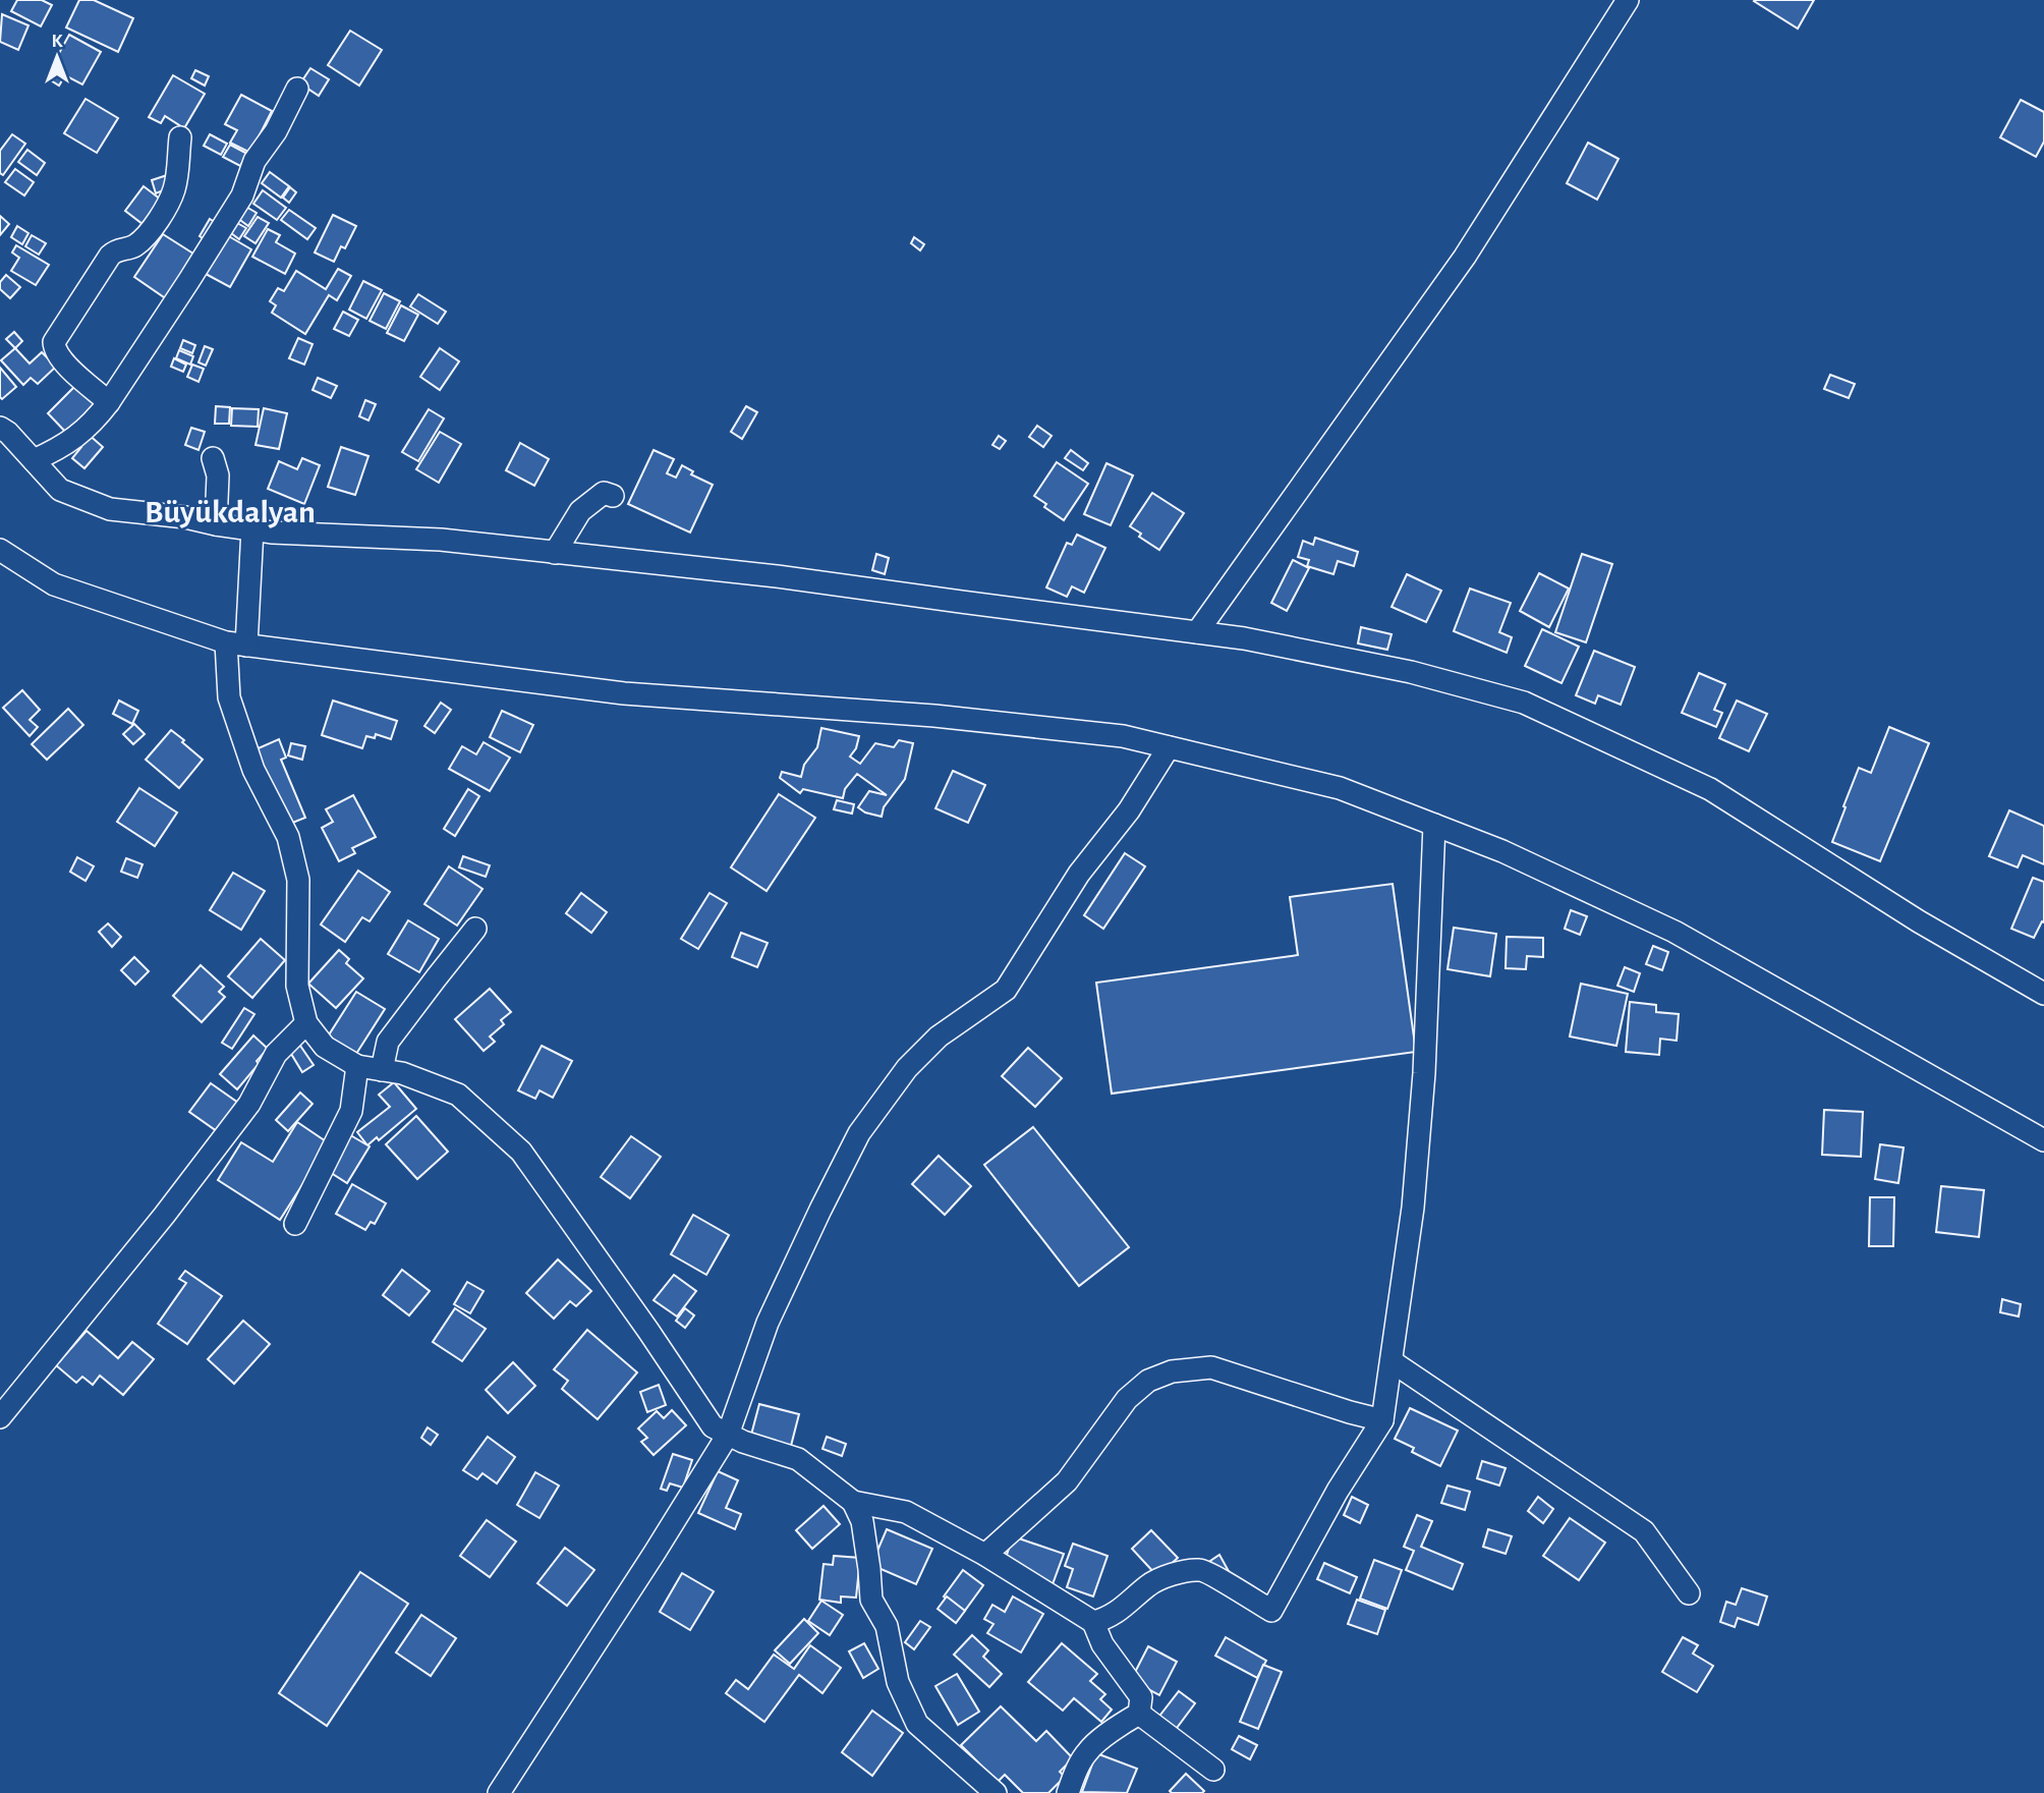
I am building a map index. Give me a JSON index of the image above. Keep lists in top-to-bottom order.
{
  "districts": ["Büyükdalyan"],
  "north": "top"
}
